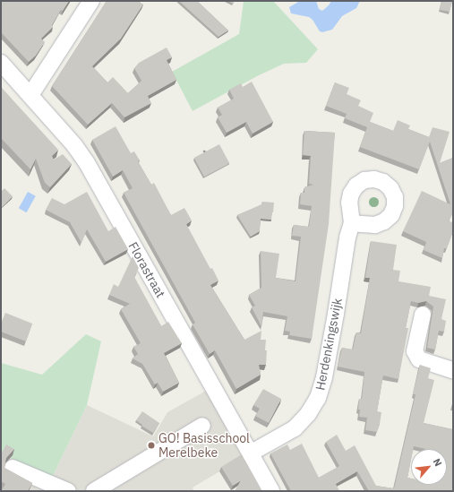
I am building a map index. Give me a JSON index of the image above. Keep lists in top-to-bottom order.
{
  "streets": {
    "street": ["Florastraat", "Herdenkingswijk"]
  },
  "crossings": [
    ["Florastraat", "Herdenkingswijk"]
  ],
  "places": ["GO! Basisschool Merelbeke"],
  "north": "top right"
}
